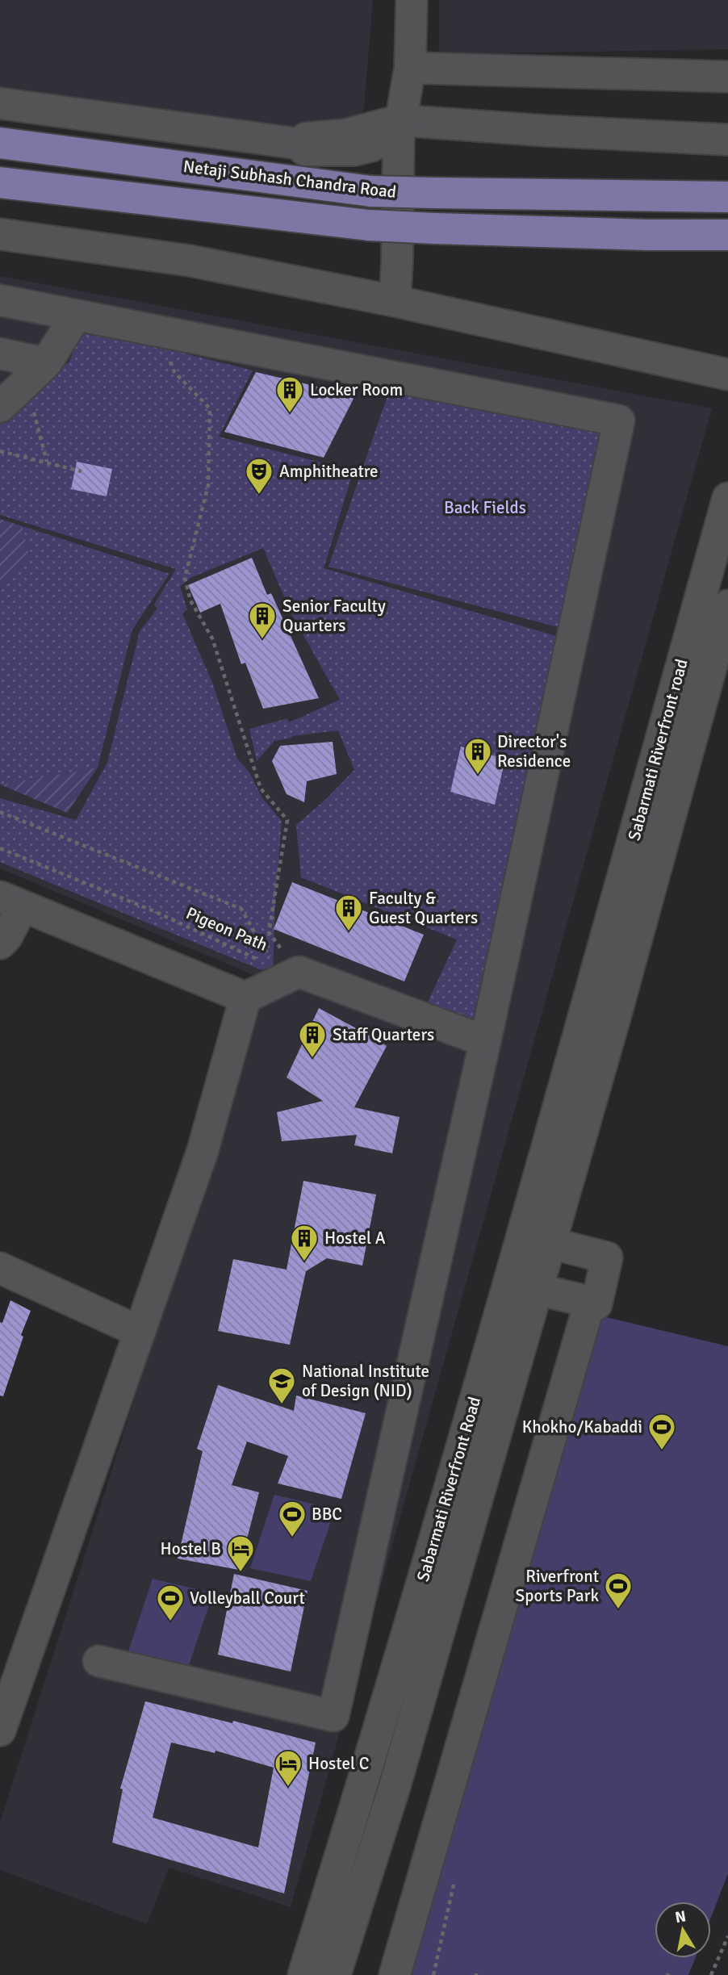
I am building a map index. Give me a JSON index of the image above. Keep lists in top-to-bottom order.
{
  "streets": {
    "main road": ["Netaji Subhash Chandra Road"],
    "street": ["Sabarmati Riverfront road", "Sabarmati Riverfront Road"],
    "path": ["Pigeon Path"]
  },
  "crossings": [
    ["Sabarmati Riverfront road", "Sabarmati Riverfront Road"]
  ],
  "parks": ["Back Fields"],
  "places": {
    "building": [
      "Locker Room",
      "Senior Faculty Quarters",
      "Director's Residence",
      "Faculty & Guest Quarters",
      "Staff Quarters",
      "Hostel A"
    ],
    "theatre": ["Amphitheatre"],
    "school or university": ["National Institute of Design (NID)"],
    "sports": [
      "Khokho/Kabaddi",
      "BBC",
      "Riverfront Sports Park",
      "Volleyball Court"
    ],
    "hotel": ["Hostel B", "Hostel C"]
  },
  "north": "top"
}
